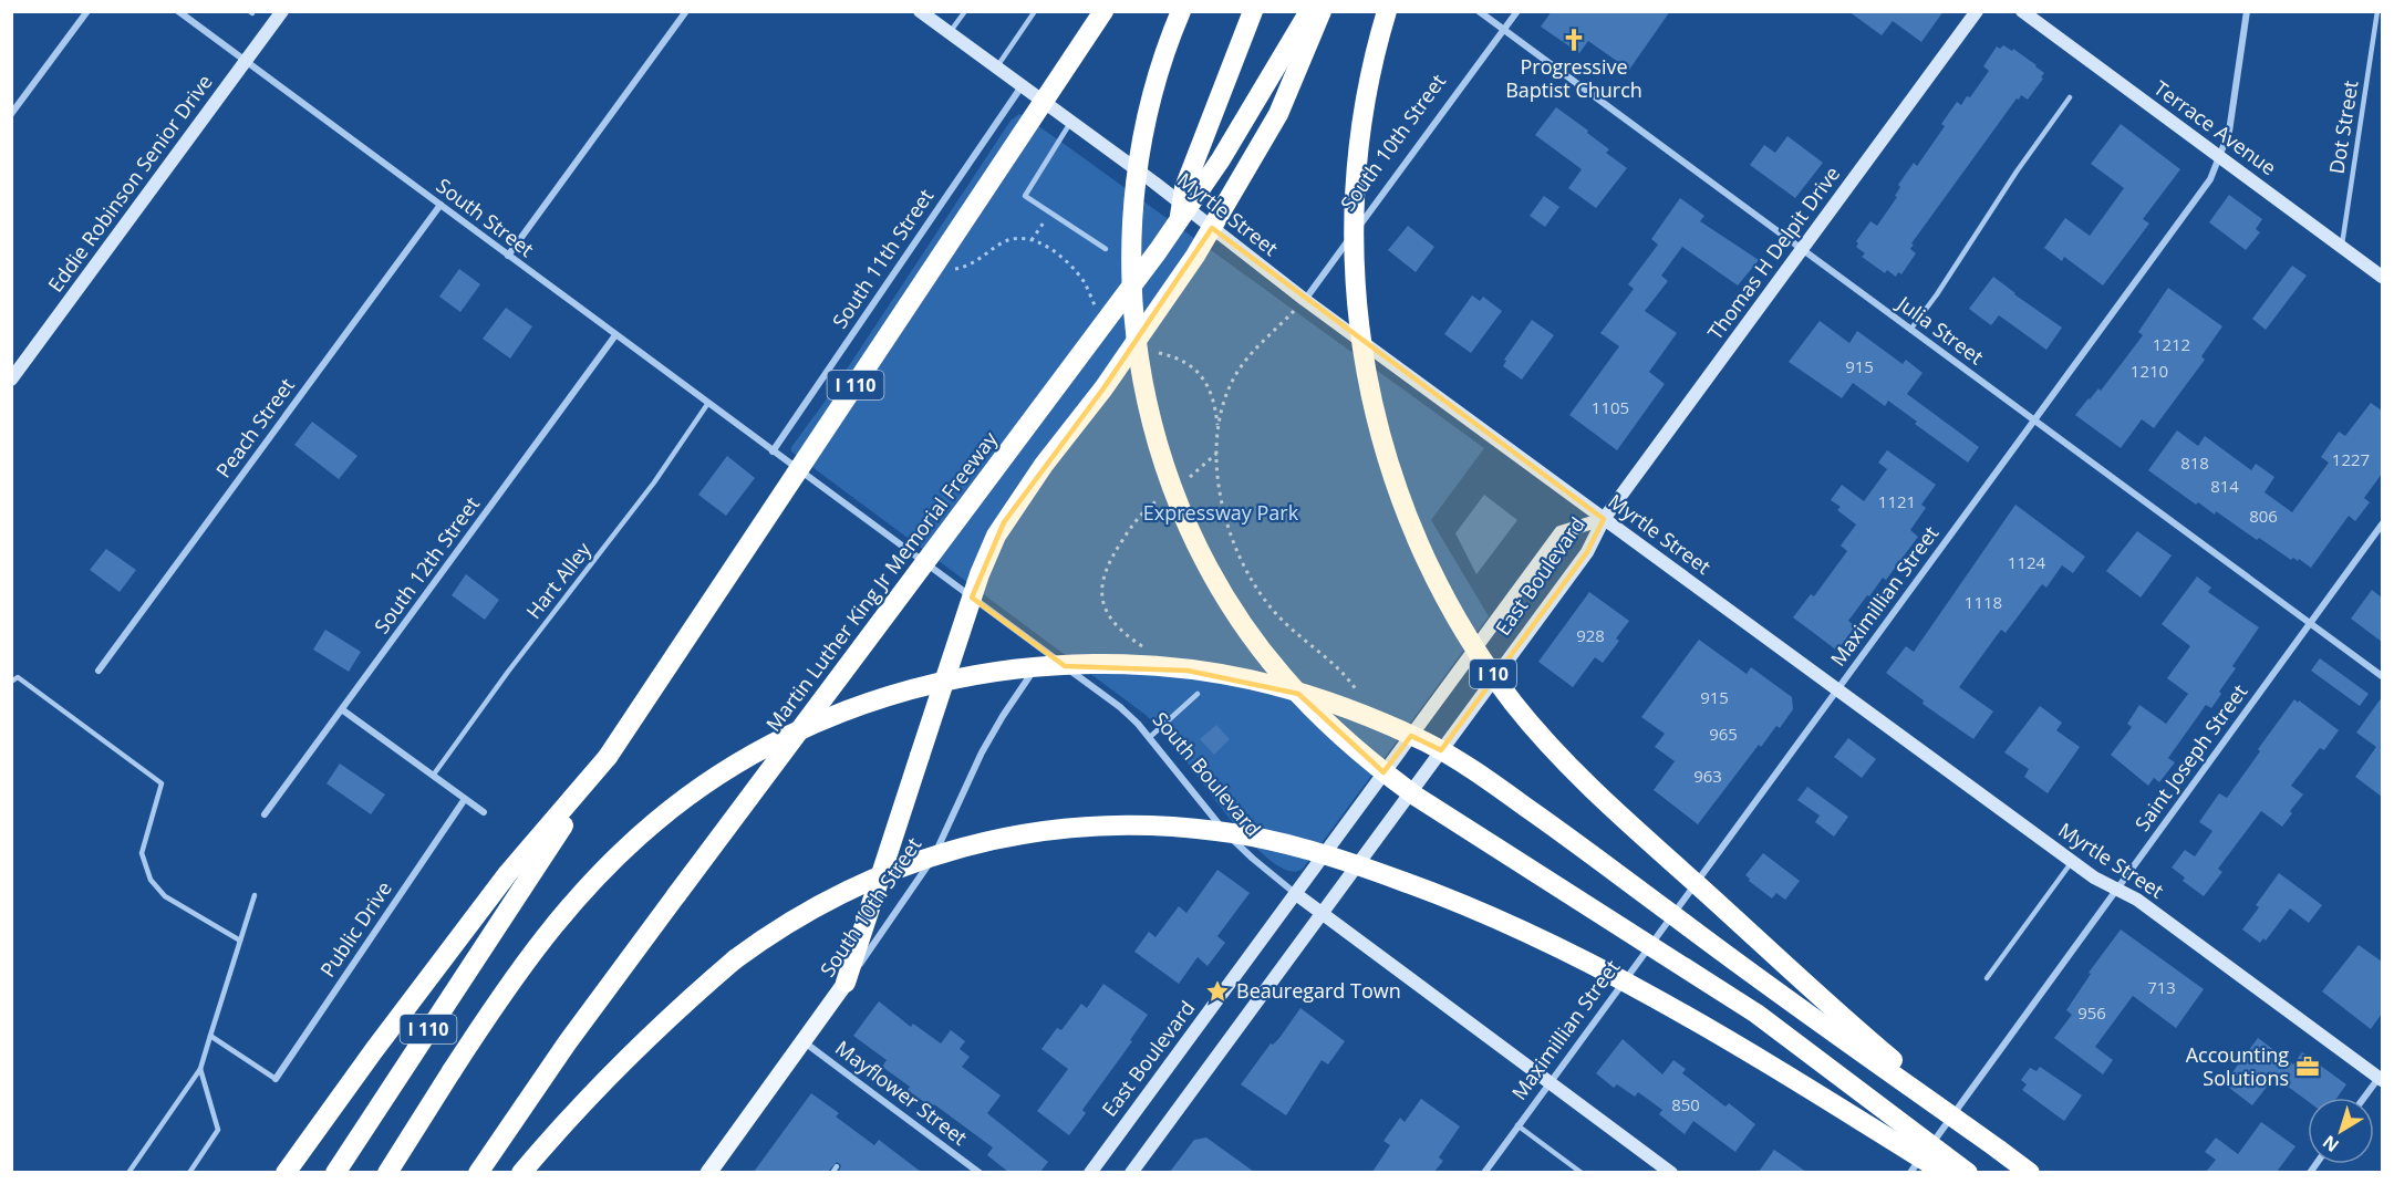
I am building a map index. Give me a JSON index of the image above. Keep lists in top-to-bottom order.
{
  "streets": {
    "highway": ["I 110", "Martin Luther King Jr Memorial Freeway", "I 10"],
    "main road": ["South 10th Street"],
    "street": [
      "Terrace Avenue",
      "Eddie Robinson Senior Drive",
      "Myrtle Street",
      "South Street",
      "Thomas H Delpit Drive",
      "South 11th Street",
      "Julia Street",
      "Peach Street",
      "South 12th Street",
      "East Boulevard",
      "Maximillian Street",
      "Saint Joseph Street",
      "South Boulevard",
      "Public Drive",
      "Mayflower Street"
    ],
    "lane": ["Dot Street", "Hart Alley"]
  },
  "crossings": [
    ["Dot Street", "Terrace Avenue"],
    ["Terrace Avenue", "Maximillian Street"],
    ["South 10th Street", "Myrtle Street"],
    ["South 10th Street", "Julia Street"],
    ["South 10th Street", "South Boulevard"],
    ["South 10th Street", "Mayflower Street"],
    ["Eddie Robinson Senior Drive", "South Street"],
    ["Myrtle Street", "Thomas H Delpit Drive"],
    ["Myrtle Street", "South 11th Street"],
    ["Myrtle Street", "East Boulevard"],
    ["Myrtle Street", "Maximillian Street"],
    ["Myrtle Street", "Saint Joseph Street"],
    ["South Street", "South 11th Street"],
    ["South Street", "Peach Street"],
    ["South Street", "South 12th Street"],
    ["South Street", "Hart Alley"],
    ["South Street", "South Boulevard"],
    ["Thomas H Delpit Drive", "Julia Street"],
    ["Thomas H Delpit Drive", "East Boulevard"],
    ["South 11th Street", "South Boulevard"],
    ["Julia Street", "Maximillian Street"],
    ["Julia Street", "Saint Joseph Street"],
    ["East Boulevard", "South Boulevard"],
    ["Maximillian Street", "South Boulevard"]
  ],
  "parks": ["Expressway Park"],
  "places": {
    "church": ["Progressive Baptist Church"],
    "place": ["Beauregard Town"],
    "office": ["Accounting Solutions"]
  },
  "house_numbers": [
    "1212",
    "915",
    "1210",
    "1105",
    "1227",
    "818",
    "814",
    "1121",
    "806",
    "1124",
    "1118",
    "928",
    "915",
    "965",
    "963",
    "713",
    "956",
    "850"
  ],
  "north": "bottom left"
}
